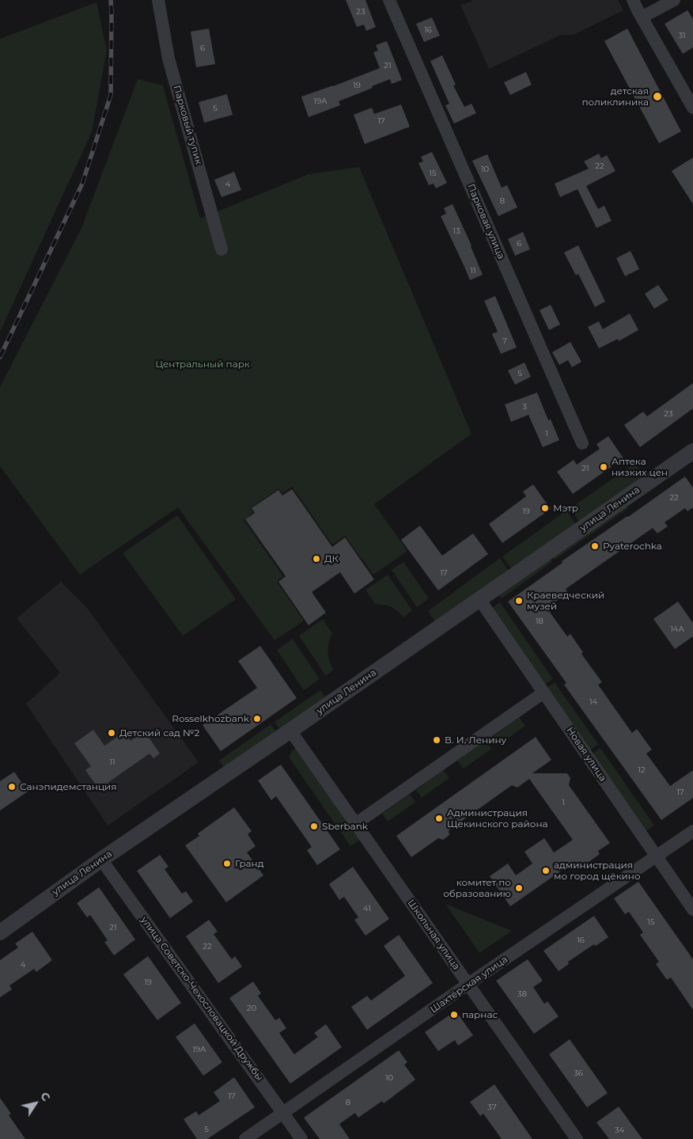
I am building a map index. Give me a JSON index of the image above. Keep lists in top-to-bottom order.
{
  "streets": {
    "street": [
      "Парковый тупик",
      "Парковая улица",
      "улица Ленина",
      "Новая улица",
      "Школьная улица",
      "Шахтёрская улица",
      "улица Советско-Чехословацкой Дружбы"
    ]
  },
  "crossings": [
    ["улица Ленина", "Новая улица"],
    ["улица Ленина", "Школьная улица"],
    ["улица Ленина", "улица Советско-Чехословацкой Дружбы"],
    ["Новая улица", "Шахтёрская улица"],
    ["Школьная улица", "Шахтёрская улица"],
    ["Шахтёрская улица", "улица Советско-Чехословацкой Дружбы"]
  ],
  "parks": ["Центральный парк"],
  "places": [
    "детская поликлиника",
    "Аптека низких цен",
    "Мэтр",
    "Pyaterochka",
    "ДК",
    "Краеведческий музей",
    "Rosselkhozbank",
    "Детский сад №2",
    "В. И. Ленину",
    "Санэпидемстанция",
    "Администрация Щекинского района",
    "Sberbank",
    "Гранд",
    "администрация мо город щёкино",
    "комитет по образованию",
    "парнас"
  ],
  "house_numbers": [
    "23",
    "16",
    "31",
    "6",
    "21",
    "19",
    "19А",
    "5",
    "17",
    "22",
    "10",
    "15",
    "4",
    "8",
    "13",
    "6",
    "11",
    "7",
    "5",
    "3",
    "23",
    "1",
    "21",
    "22",
    "19",
    "17",
    "18",
    "14А",
    "14",
    "11",
    "12",
    "17",
    "1",
    "41",
    "15",
    "21",
    "16",
    "22",
    "4",
    "19",
    "38",
    "20",
    "19А",
    "36",
    "10",
    "17",
    "8",
    "37",
    "5",
    "34"
  ],
  "north": "top right"
}
